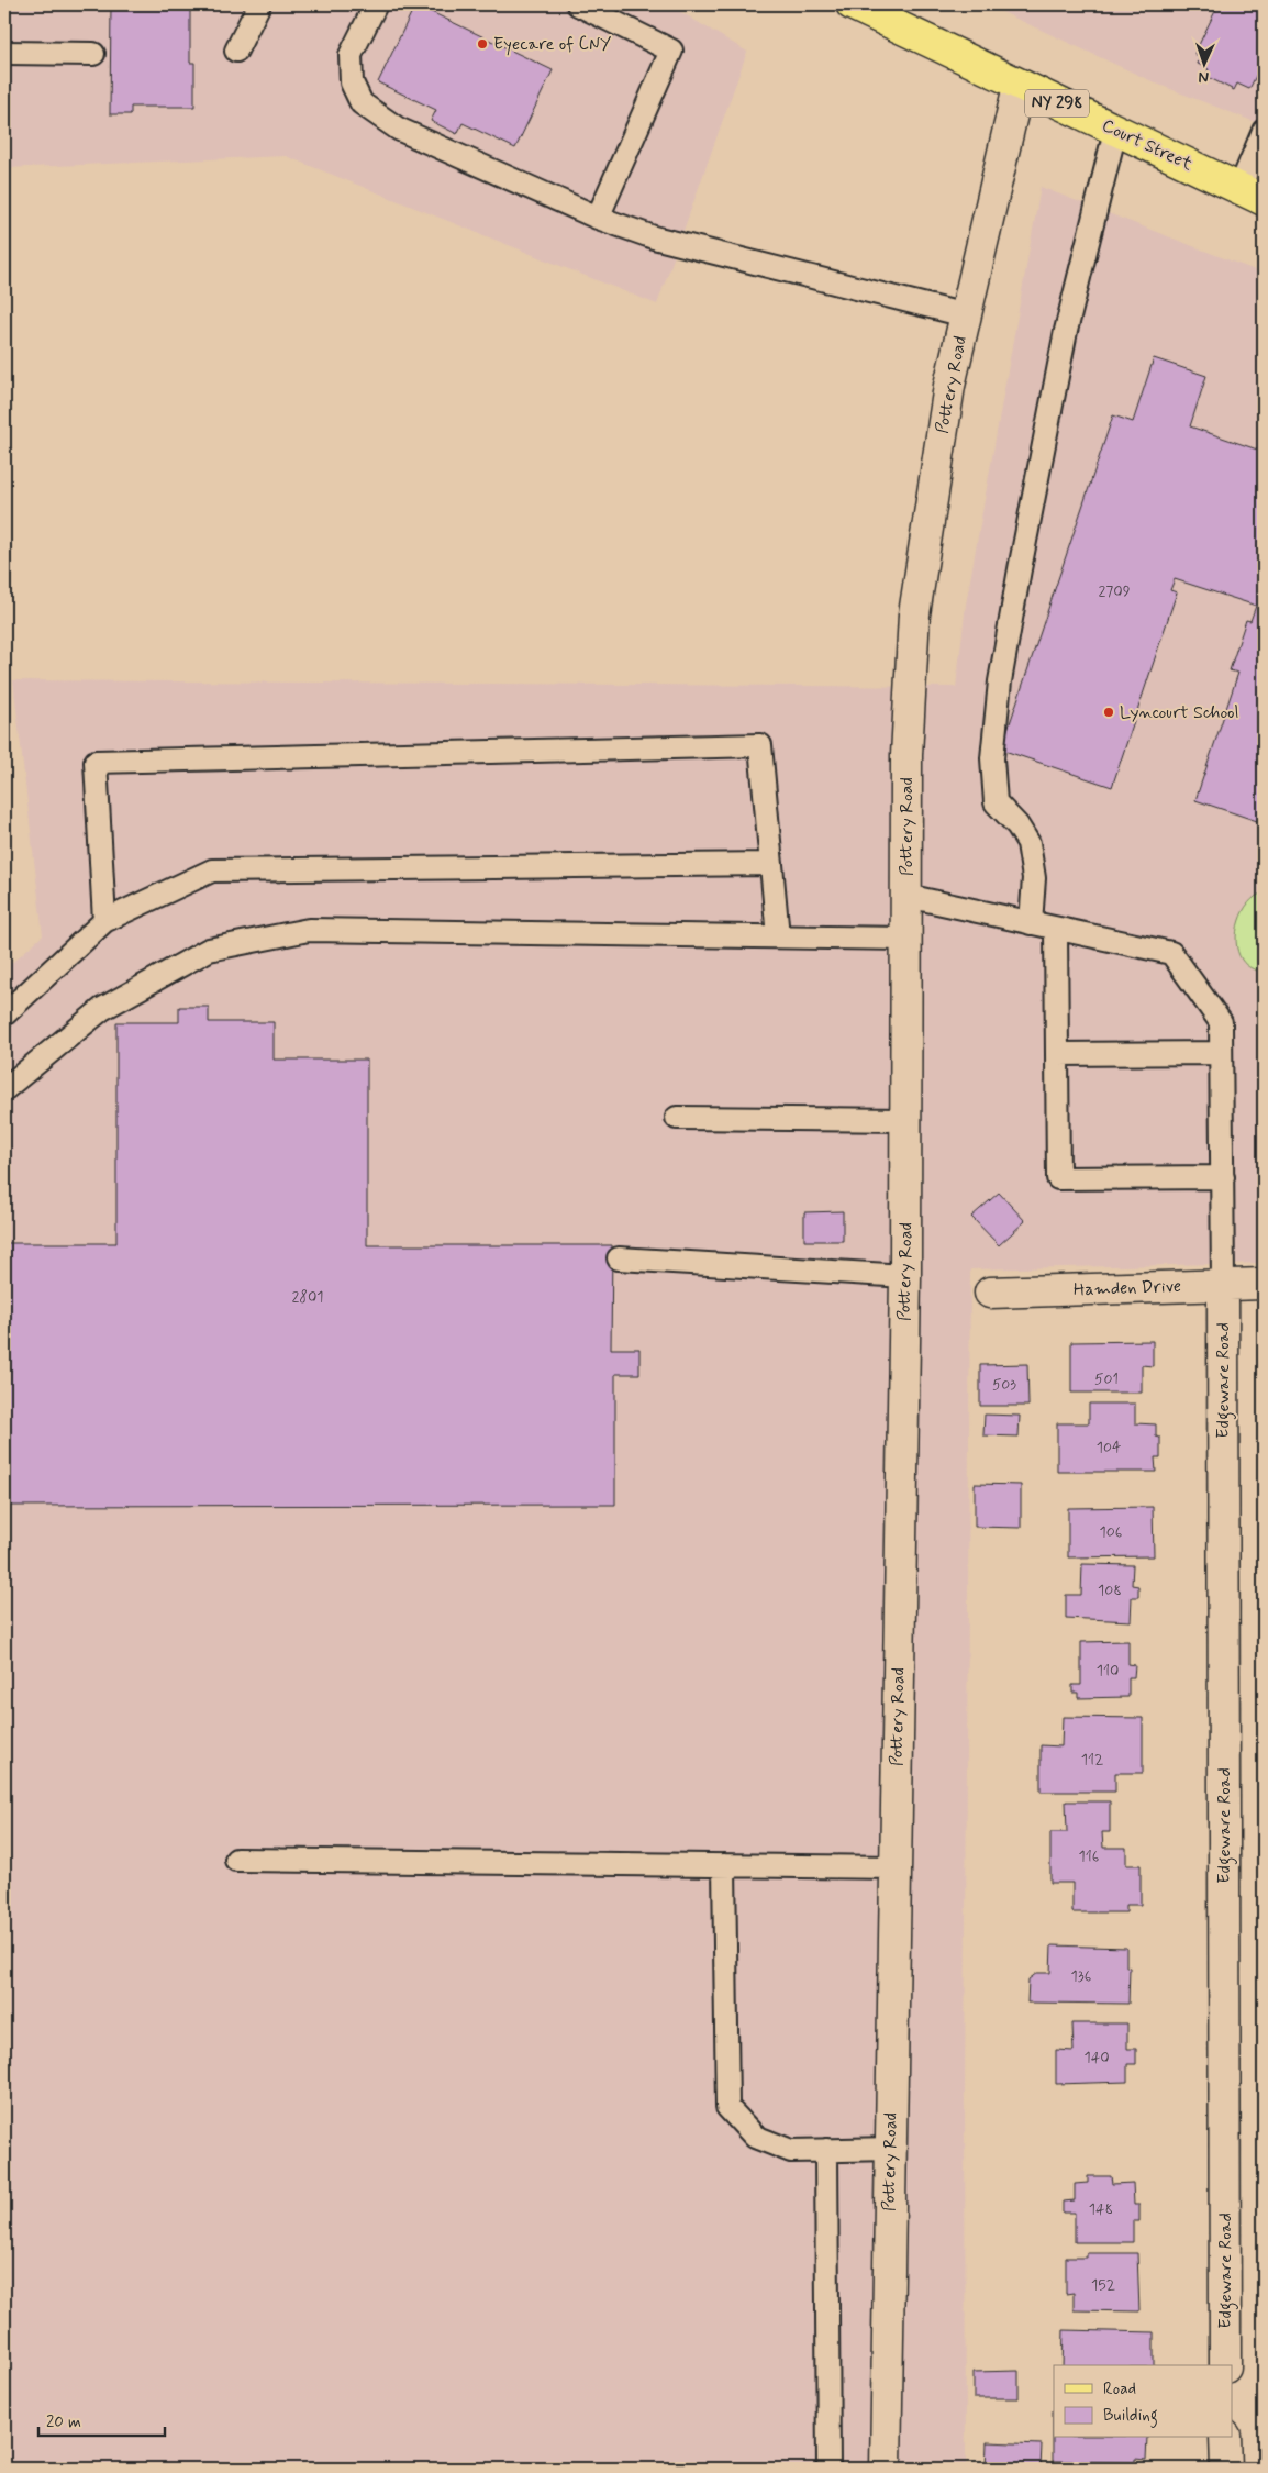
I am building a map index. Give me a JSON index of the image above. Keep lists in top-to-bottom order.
{
  "streets": {
    "main road": ["NY 298", "Court Street"],
    "street": ["Pottery Road", "Hamden Drive", "Edgeware Road"]
  },
  "crossings": [
    ["Court Street", "Pottery Road"],
    ["Hamden Drive", "Edgeware Road"]
  ],
  "places": ["Eyecare of CNY", "Lyncourt School"],
  "house_numbers": [
    "2709",
    "2801",
    "501",
    "503",
    "104",
    "106",
    "108",
    "110",
    "112",
    "116",
    "136",
    "140",
    "148",
    "152"
  ],
  "legend": ["Road", "Building"],
  "scale_bar": "20 m",
  "north": "bottom"
}
